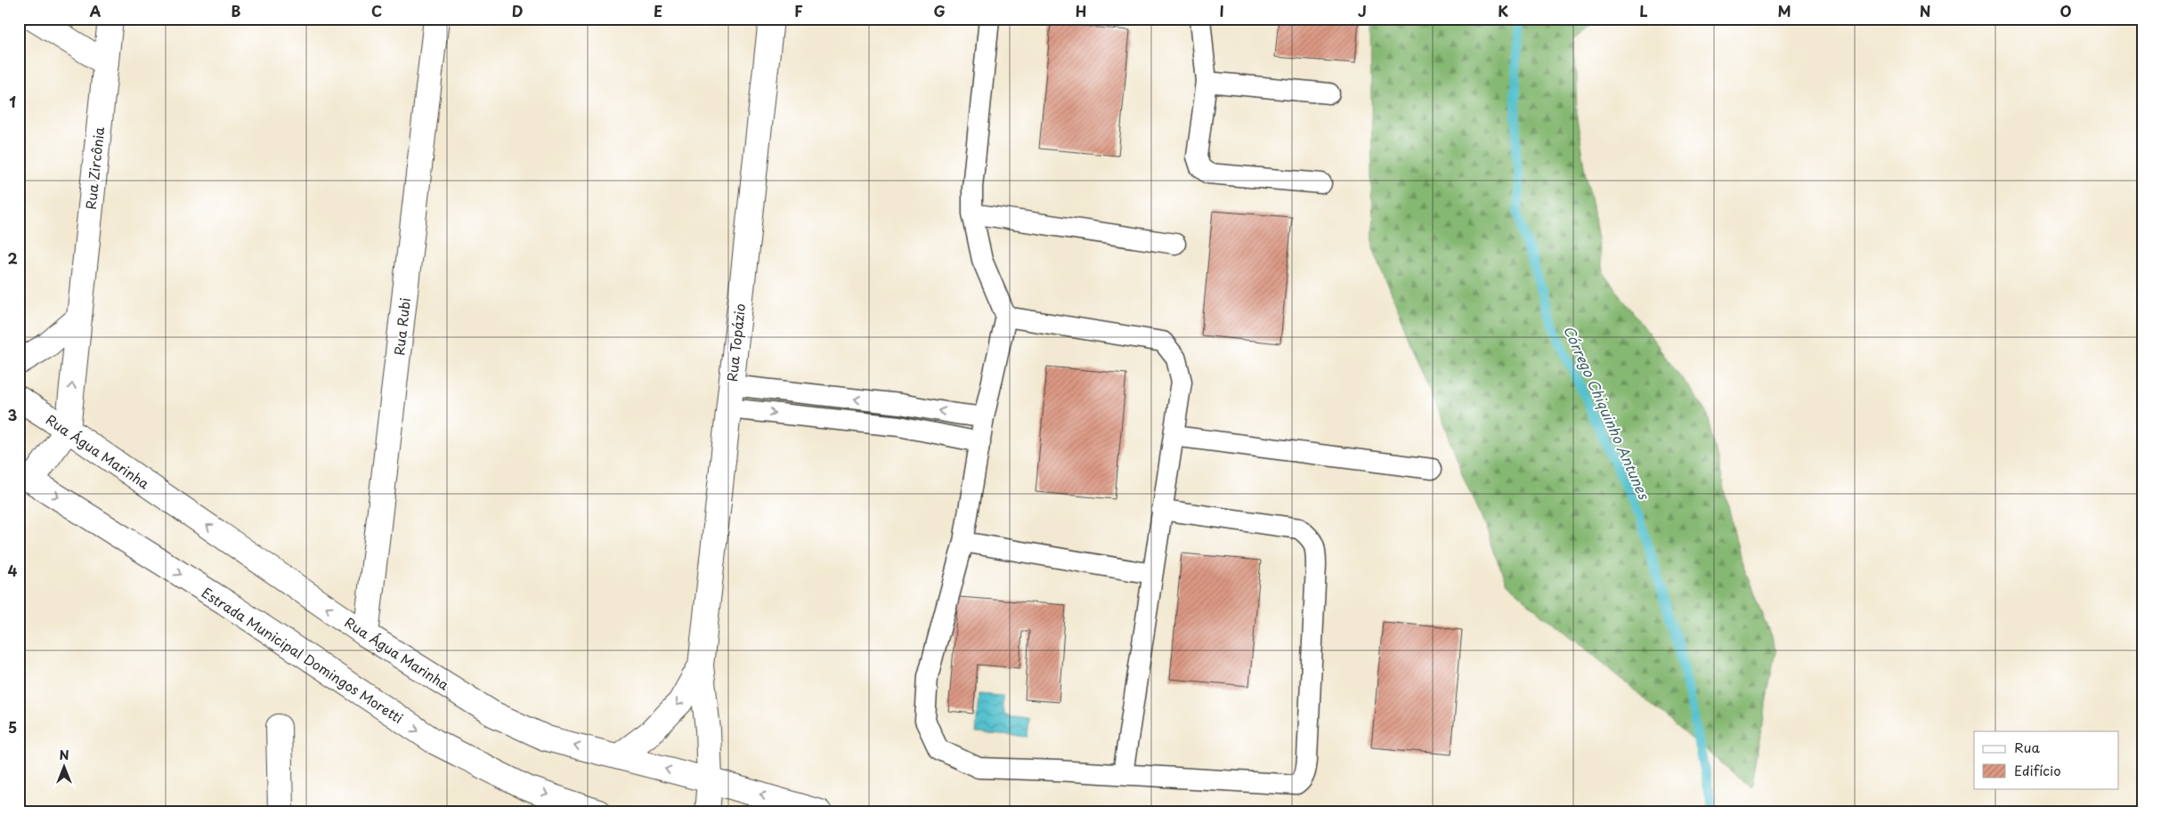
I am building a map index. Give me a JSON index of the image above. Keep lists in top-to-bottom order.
{
  "streets": {
    "street": [
      "Rua Zircônia",
      "Rua Rubi",
      "Rua Topázio",
      "Rua Água Marinha",
      "Estrada Municipal Domingos Moretti"
    ]
  },
  "crossings": [
    ["Rua Zircônia", "Rua Água Marinha"],
    ["Rua Rubi", "Rua Água Marinha"]
  ],
  "one_way": ["Rua Água Marinha", "Estrada Municipal Domingos Moretti"],
  "water": ["Córrego Chiquinho Antunes"],
  "legend": ["Rua", "Edifício"],
  "north": "top",
  "grid": {
    "columns": [
      "A",
      "B",
      "C",
      "D",
      "E",
      "F",
      "G",
      "H",
      "I",
      "J",
      "K",
      "L",
      "M",
      "N",
      "O"
    ],
    "rows": [
      "1",
      "2",
      "3",
      "4",
      "5"
    ]
  }
}
